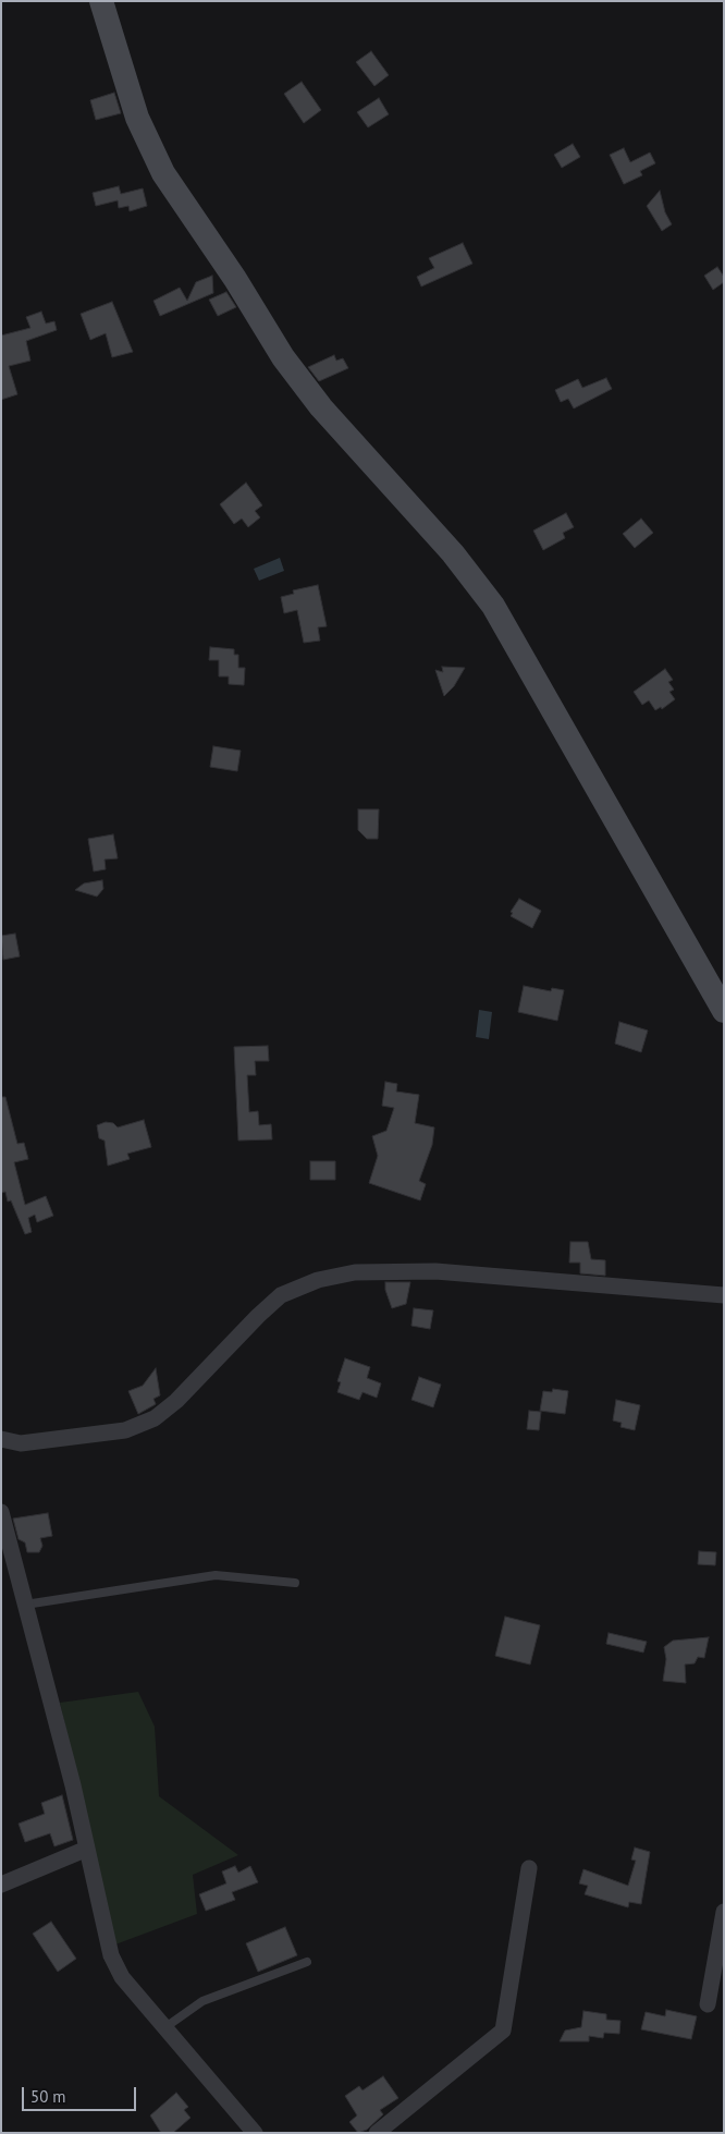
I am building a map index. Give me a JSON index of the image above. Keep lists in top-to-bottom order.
{
  "scale_bar": "50 m"
}
